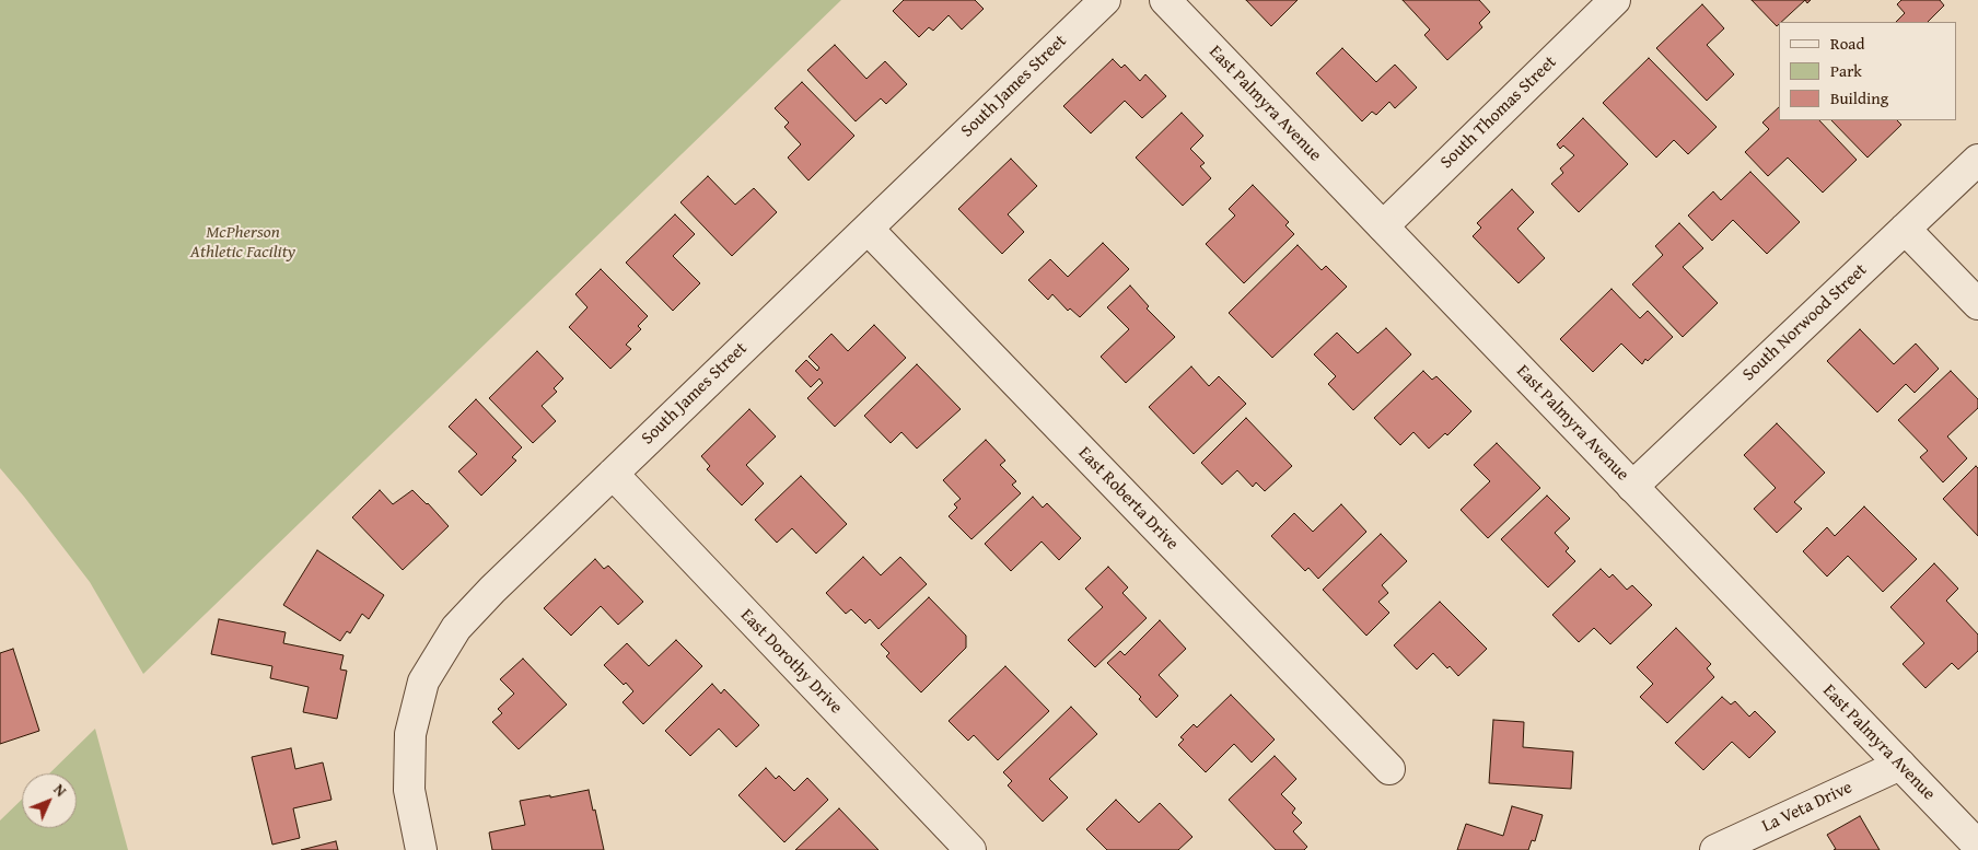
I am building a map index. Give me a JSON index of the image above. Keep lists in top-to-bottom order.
{
  "streets": {
    "street": [
      "South James Street",
      "East Palmyra Avenue",
      "South Thomas Street",
      "South Norwood Street",
      "East Roberta Drive",
      "East Dorothy Drive",
      "La Veta Drive"
    ]
  },
  "crossings": [
    ["South James Street", "East Roberta Drive"],
    ["South James Street", "East Dorothy Drive"],
    ["East Palmyra Avenue", "South Thomas Street"],
    ["East Palmyra Avenue", "South Norwood Street"],
    ["East Palmyra Avenue", "La Veta Drive"]
  ],
  "parks": ["McPherson Athletic Facility"],
  "legend": ["Road", "Park", "Building"],
  "north": "top right"
}
